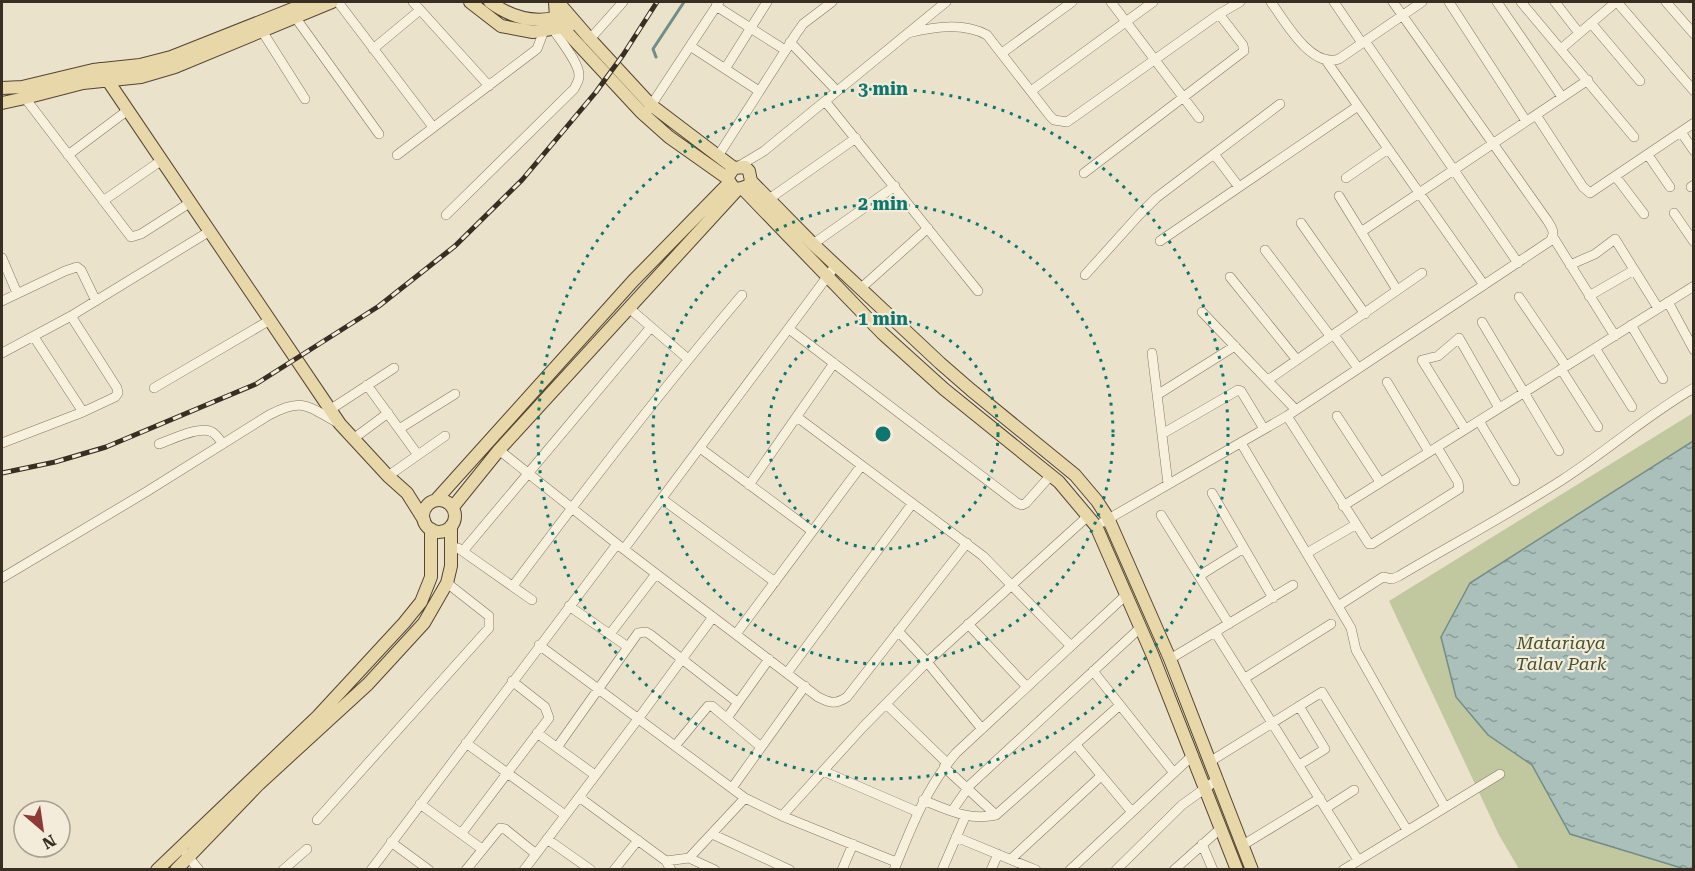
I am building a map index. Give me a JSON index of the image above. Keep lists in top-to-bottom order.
{
  "parks": ["Matariaya Talav Park"],
  "north": "bottom right",
  "rings": ["3 min", "2 min", "1 min"]
}
